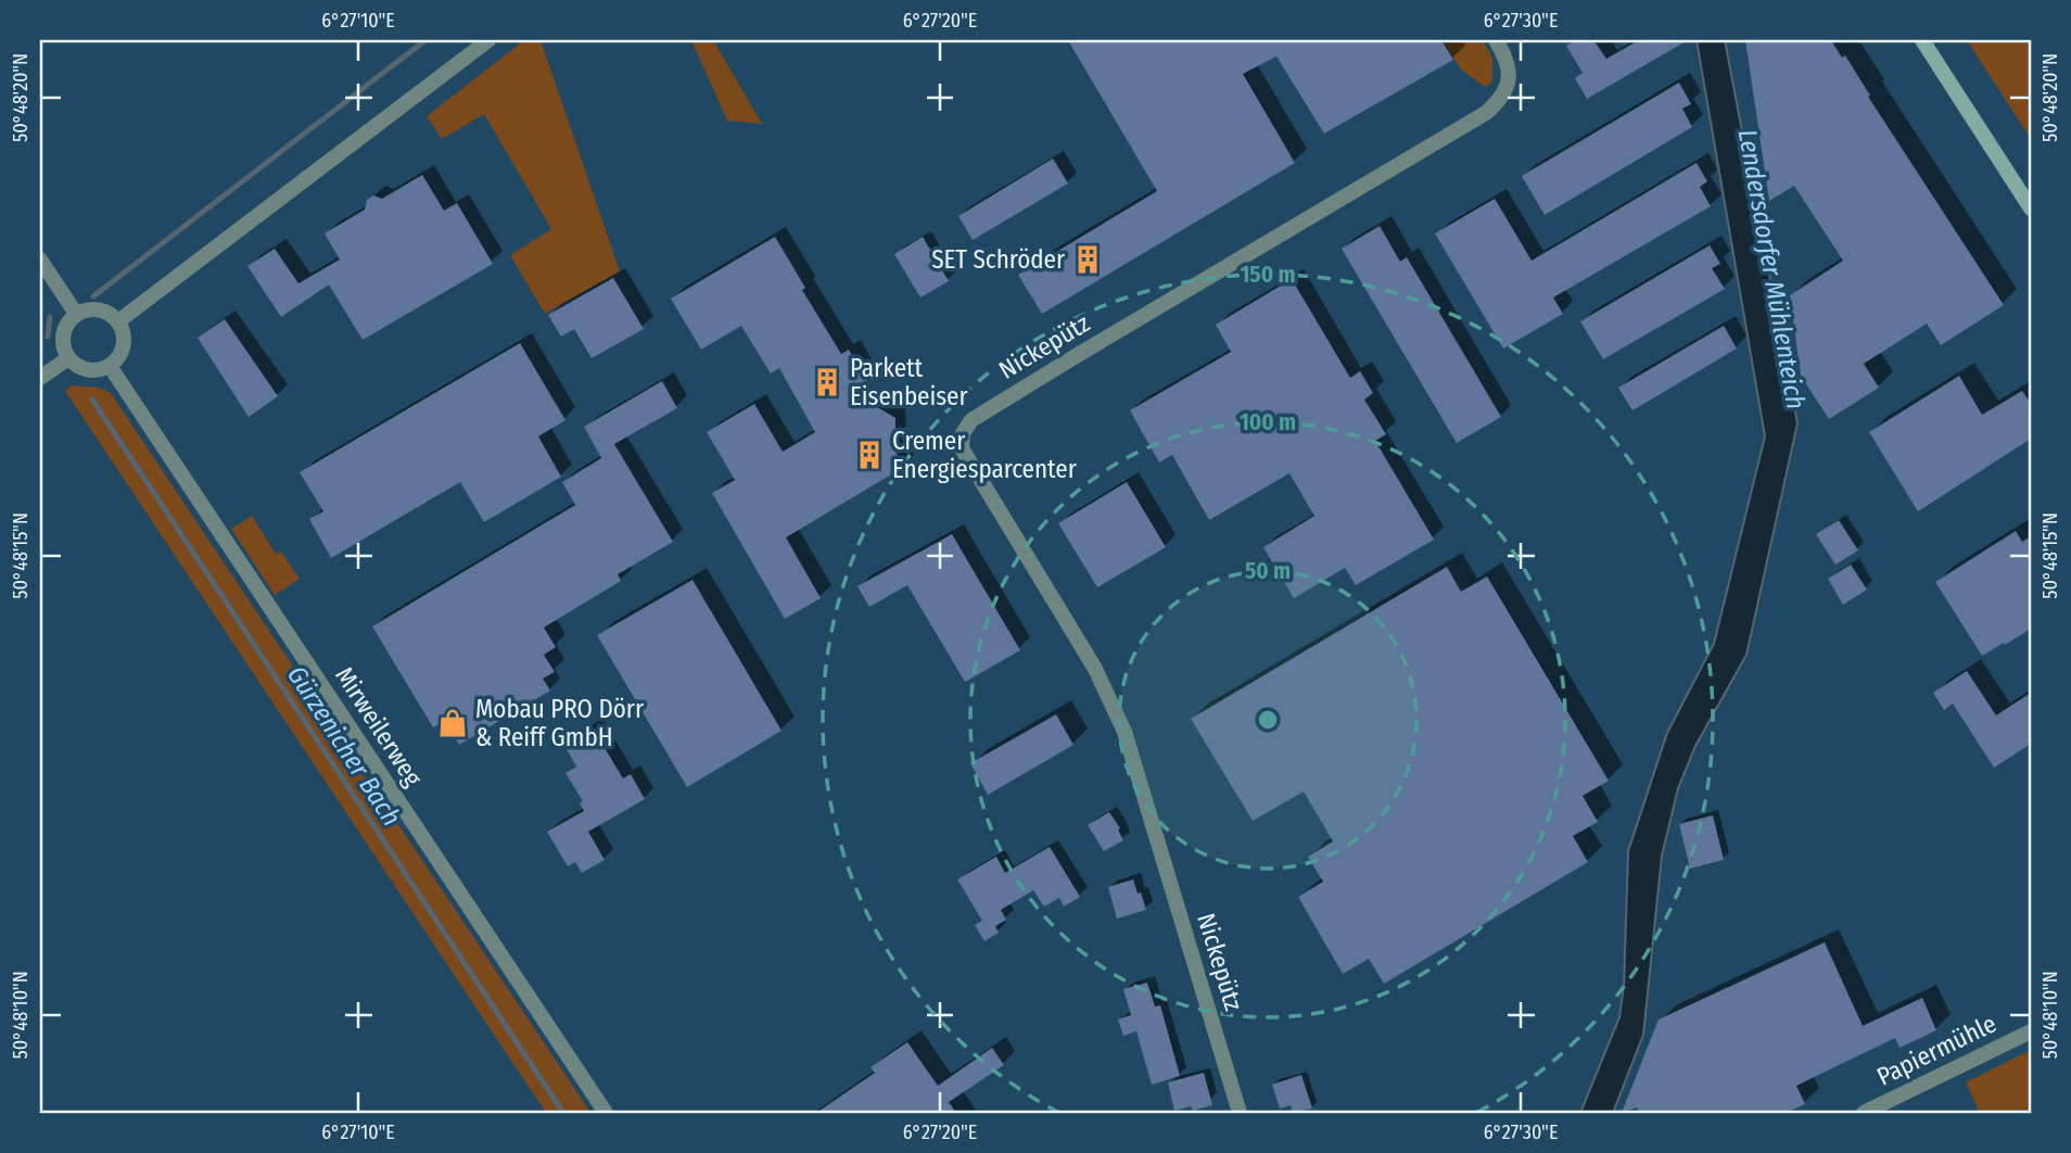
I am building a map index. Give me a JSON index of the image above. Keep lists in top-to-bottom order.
{
  "streets": {
    "street": ["Nickepütz", "Mirweilerweg", "Papiermühle"]
  },
  "water": ["Lendersdorfer Mühlenteich", "Gürzenicher Bach"],
  "places": {
    "building": ["SET Schröder", "Parkett Eisenbeiser", "Cremer Energiesparcenter"],
    "shop": ["Mobau PRO Dörr & Reiff GmbH"]
  },
  "coordinates": [
    "6°27'10\"E",
    "6°27'20\"E",
    "6°27'30\"E",
    "50°48'20\"N",
    "50°48'15\"N",
    "50°48'10\"N"
  ],
  "rings": ["150 m", "100 m", "50 m"]
}
